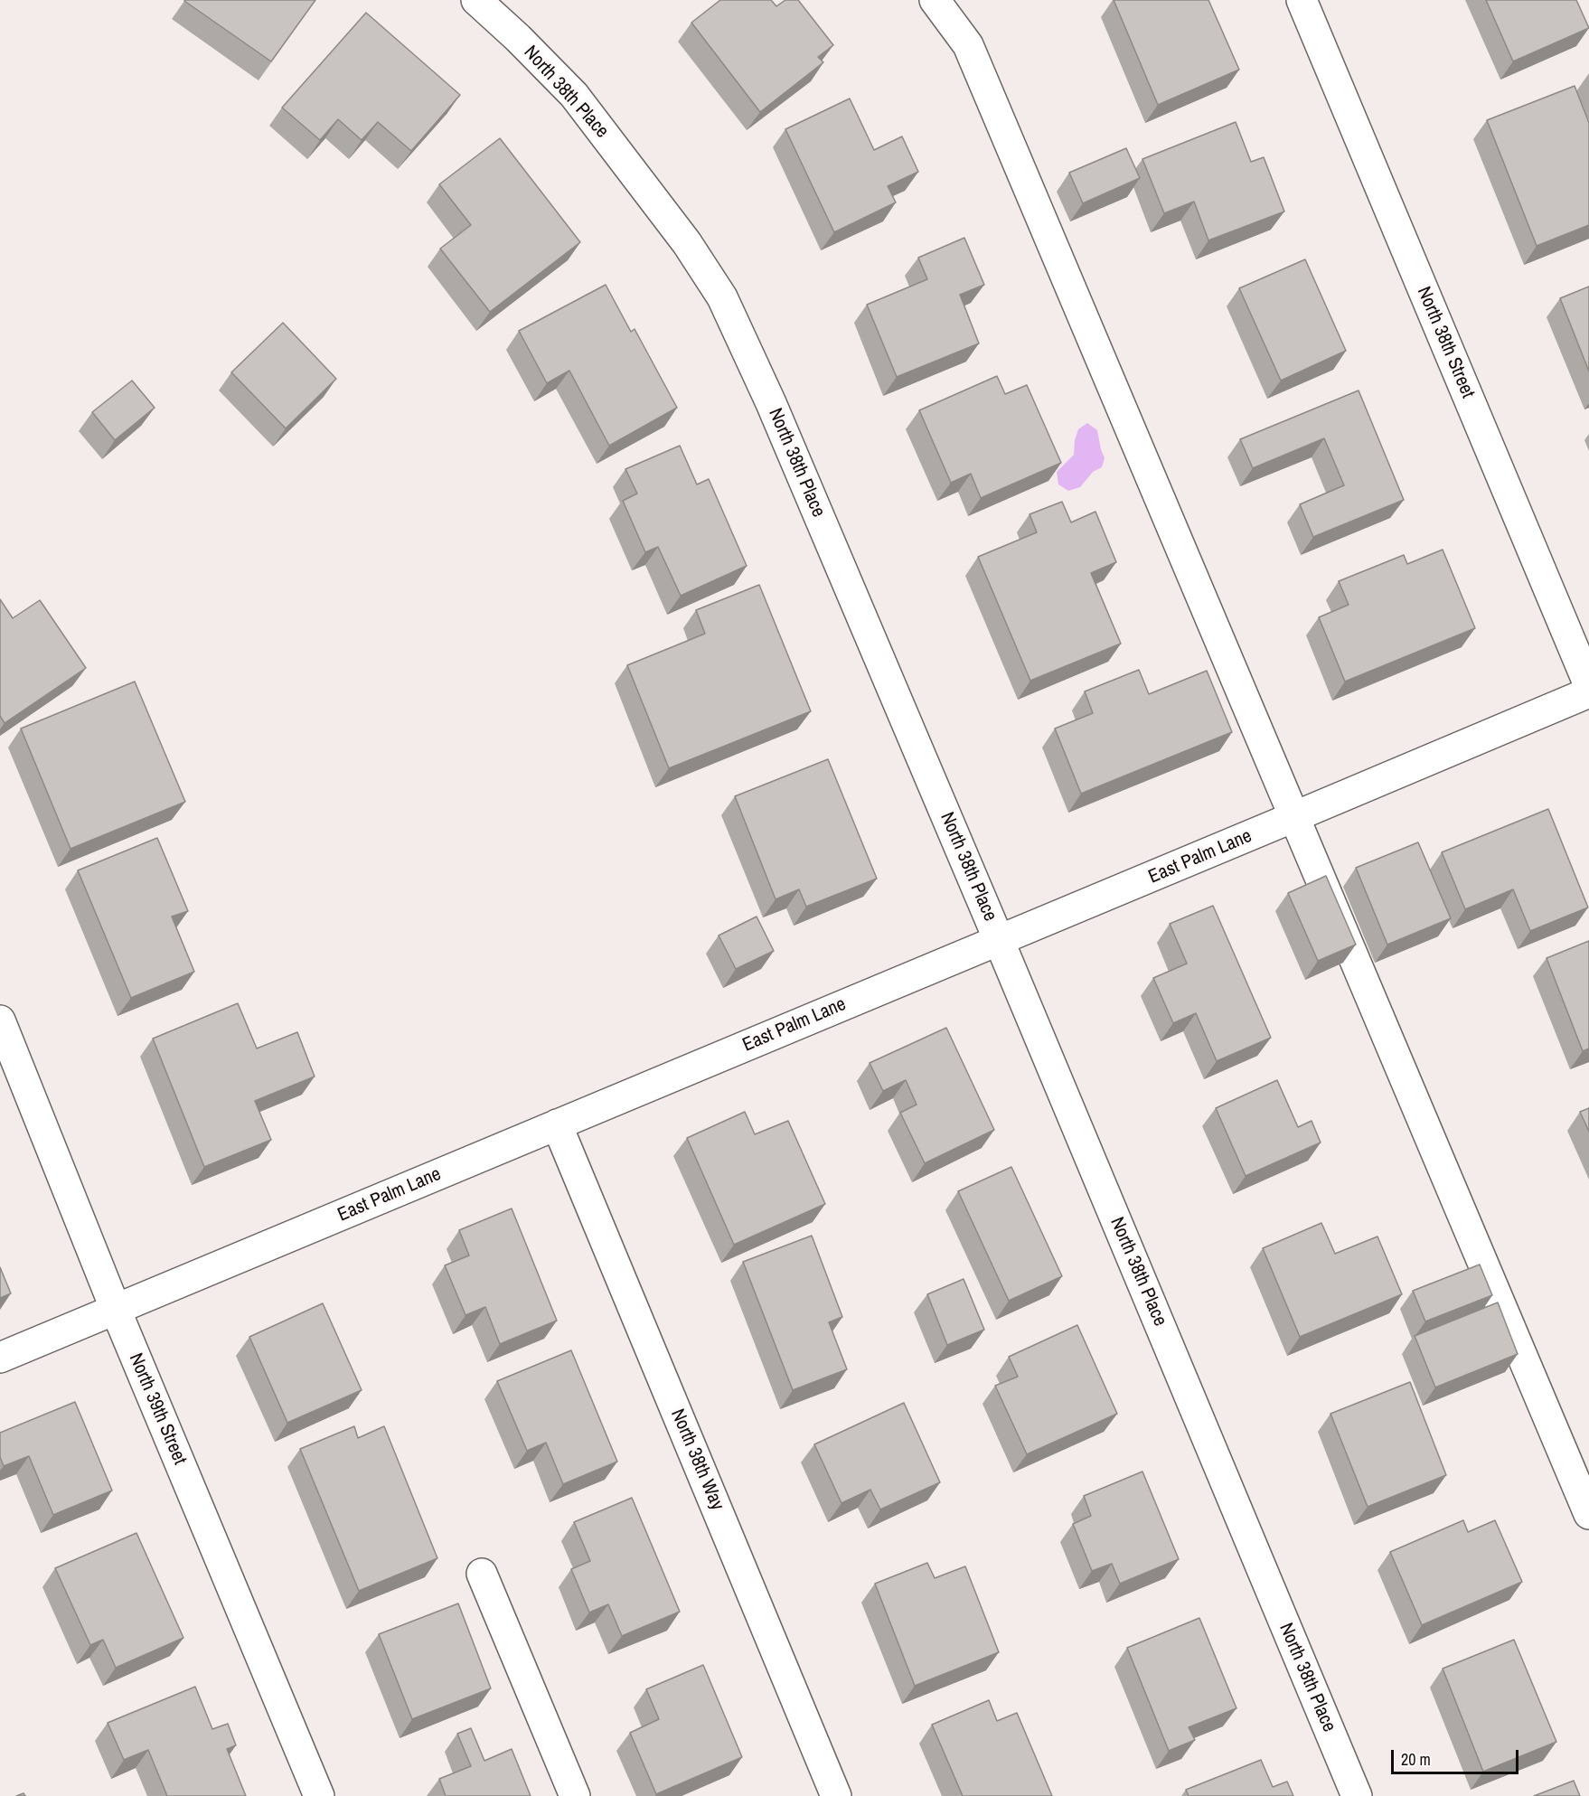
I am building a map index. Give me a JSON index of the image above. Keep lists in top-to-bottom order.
{
  "streets": {
    "street": [
      "North 38th Place",
      "North 38th Street",
      "East Palm Lane",
      "North 39th Street",
      "North 38th Way"
    ]
  },
  "crossings": [
    ["North 38th Place", "East Palm Lane"],
    ["East Palm Lane", "North 39th Street"],
    ["East Palm Lane", "North 38th Way"]
  ],
  "scale_bar": "20 m"
}
